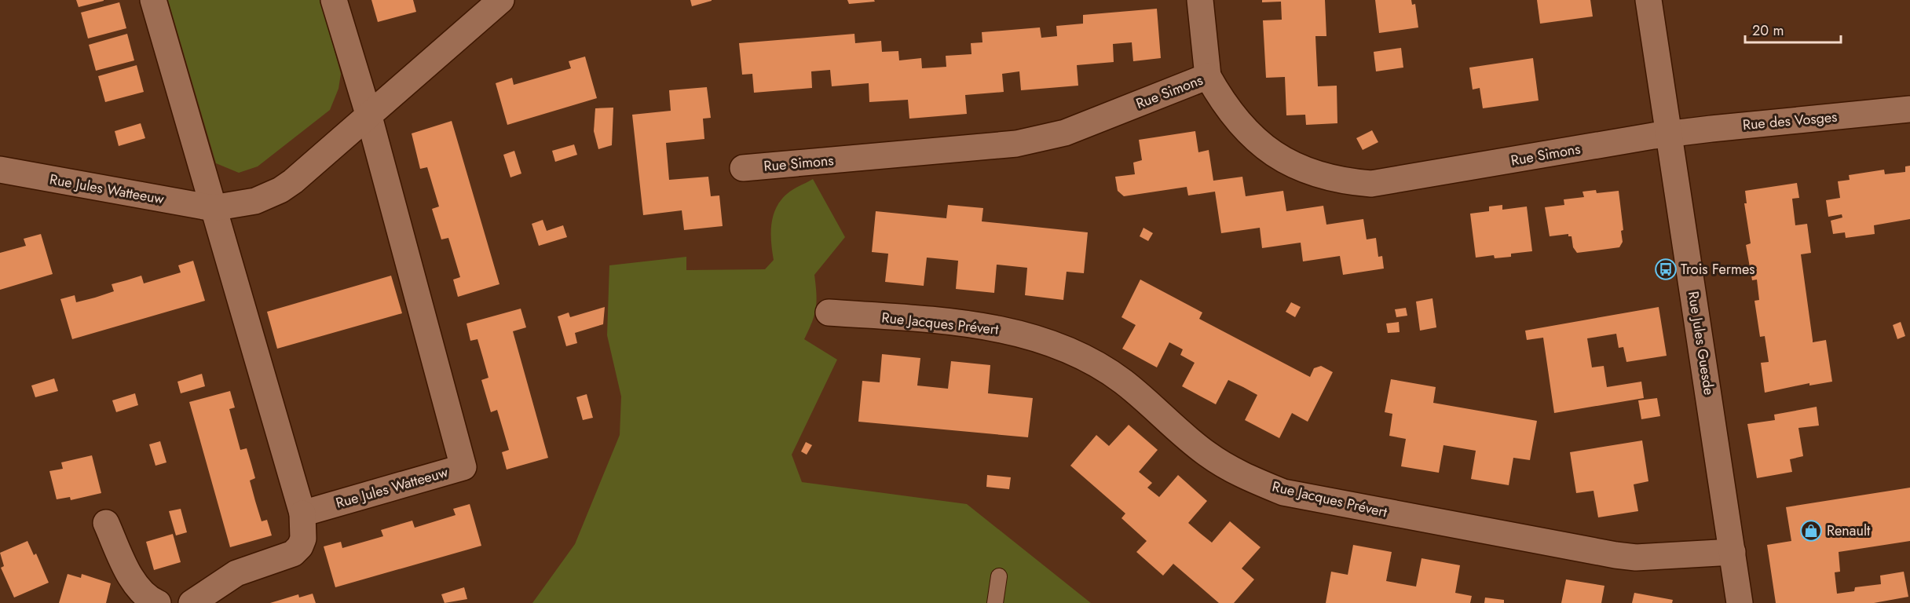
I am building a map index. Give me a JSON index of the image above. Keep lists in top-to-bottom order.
{
  "streets": {
    "street": [
      "Rue Simons",
      "Rue des Vosges",
      "Rue Jules Watteeuw",
      "Rue Jacques Prévert",
      "Rue Jules Guesde"
    ]
  },
  "crossings": [
    ["Rue Simons", "Rue des Vosges"],
    ["Rue Simons", "Rue Jules Guesde"],
    ["Rue des Vosges", "Rue Jules Guesde"],
    ["Rue Jacques Prévert", "Rue Jules Guesde"]
  ],
  "places": {
    "bus stop": ["Trois Fermes"],
    "shop": ["Renault"]
  },
  "scale_bar": "20 m"
}
